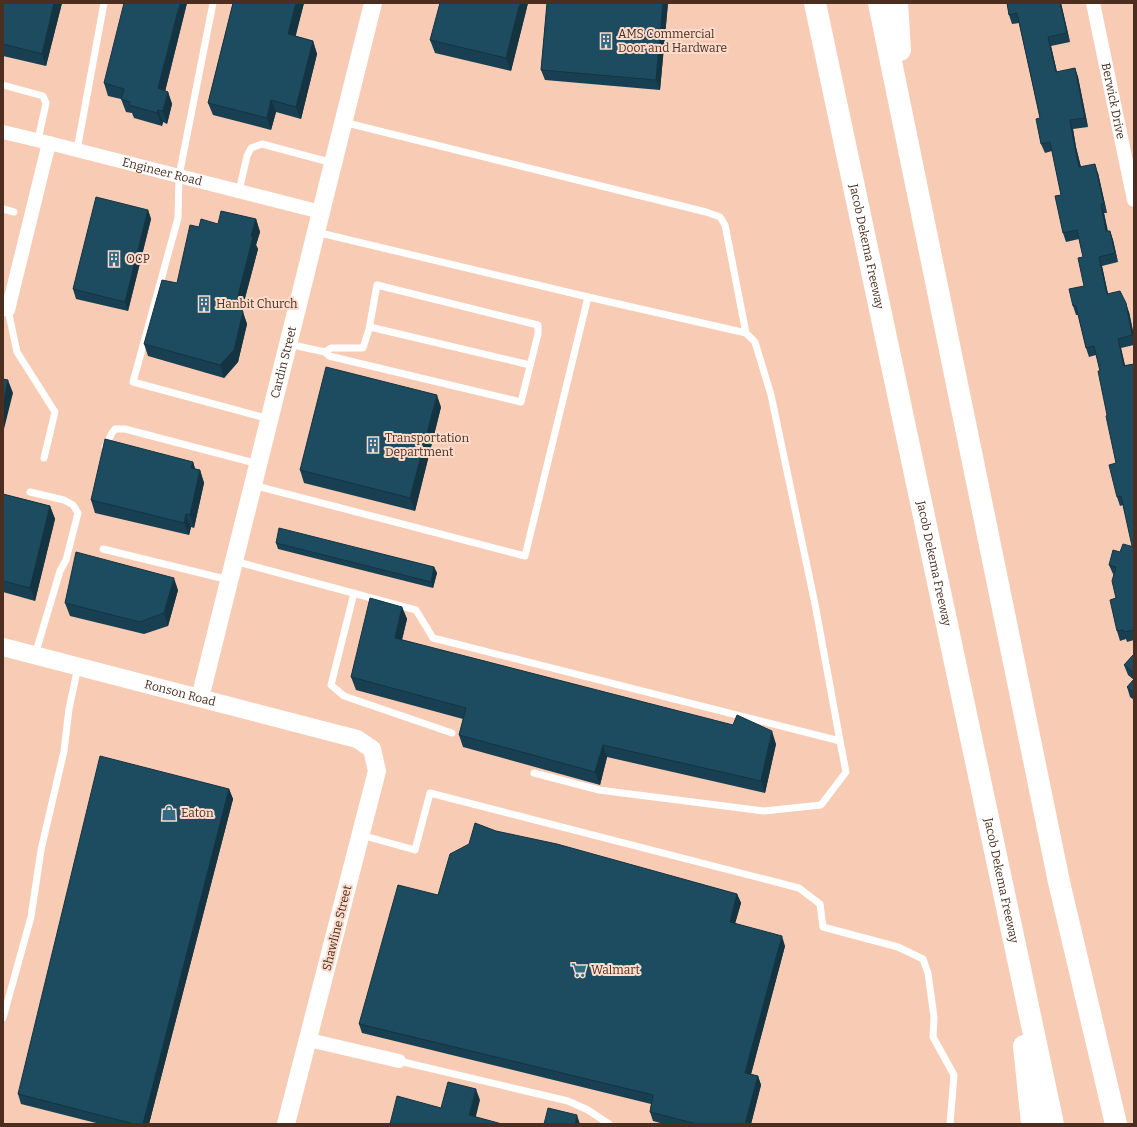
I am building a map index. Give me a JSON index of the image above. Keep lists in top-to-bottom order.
{
  "streets": {
    "highway": ["Jacob Dekema Freeway"],
    "street": [
      "Berwick Drive",
      "Engineer Road",
      "Cardin Street",
      "Ronson Road",
      "Shawline Street"
    ]
  },
  "crossings": [
    ["Engineer Road", "Cardin Street"],
    ["Cardin Street", "Ronson Road"],
    ["Ronson Road", "Shawline Street"]
  ],
  "places": {
    "building": [
      "AMS Commercial Door and Hardware",
      "OCP",
      "Hanbit Church",
      "Transportation Department"
    ],
    "shop": ["Eaton"],
    "supermarket": ["Walmart"]
  }
}
